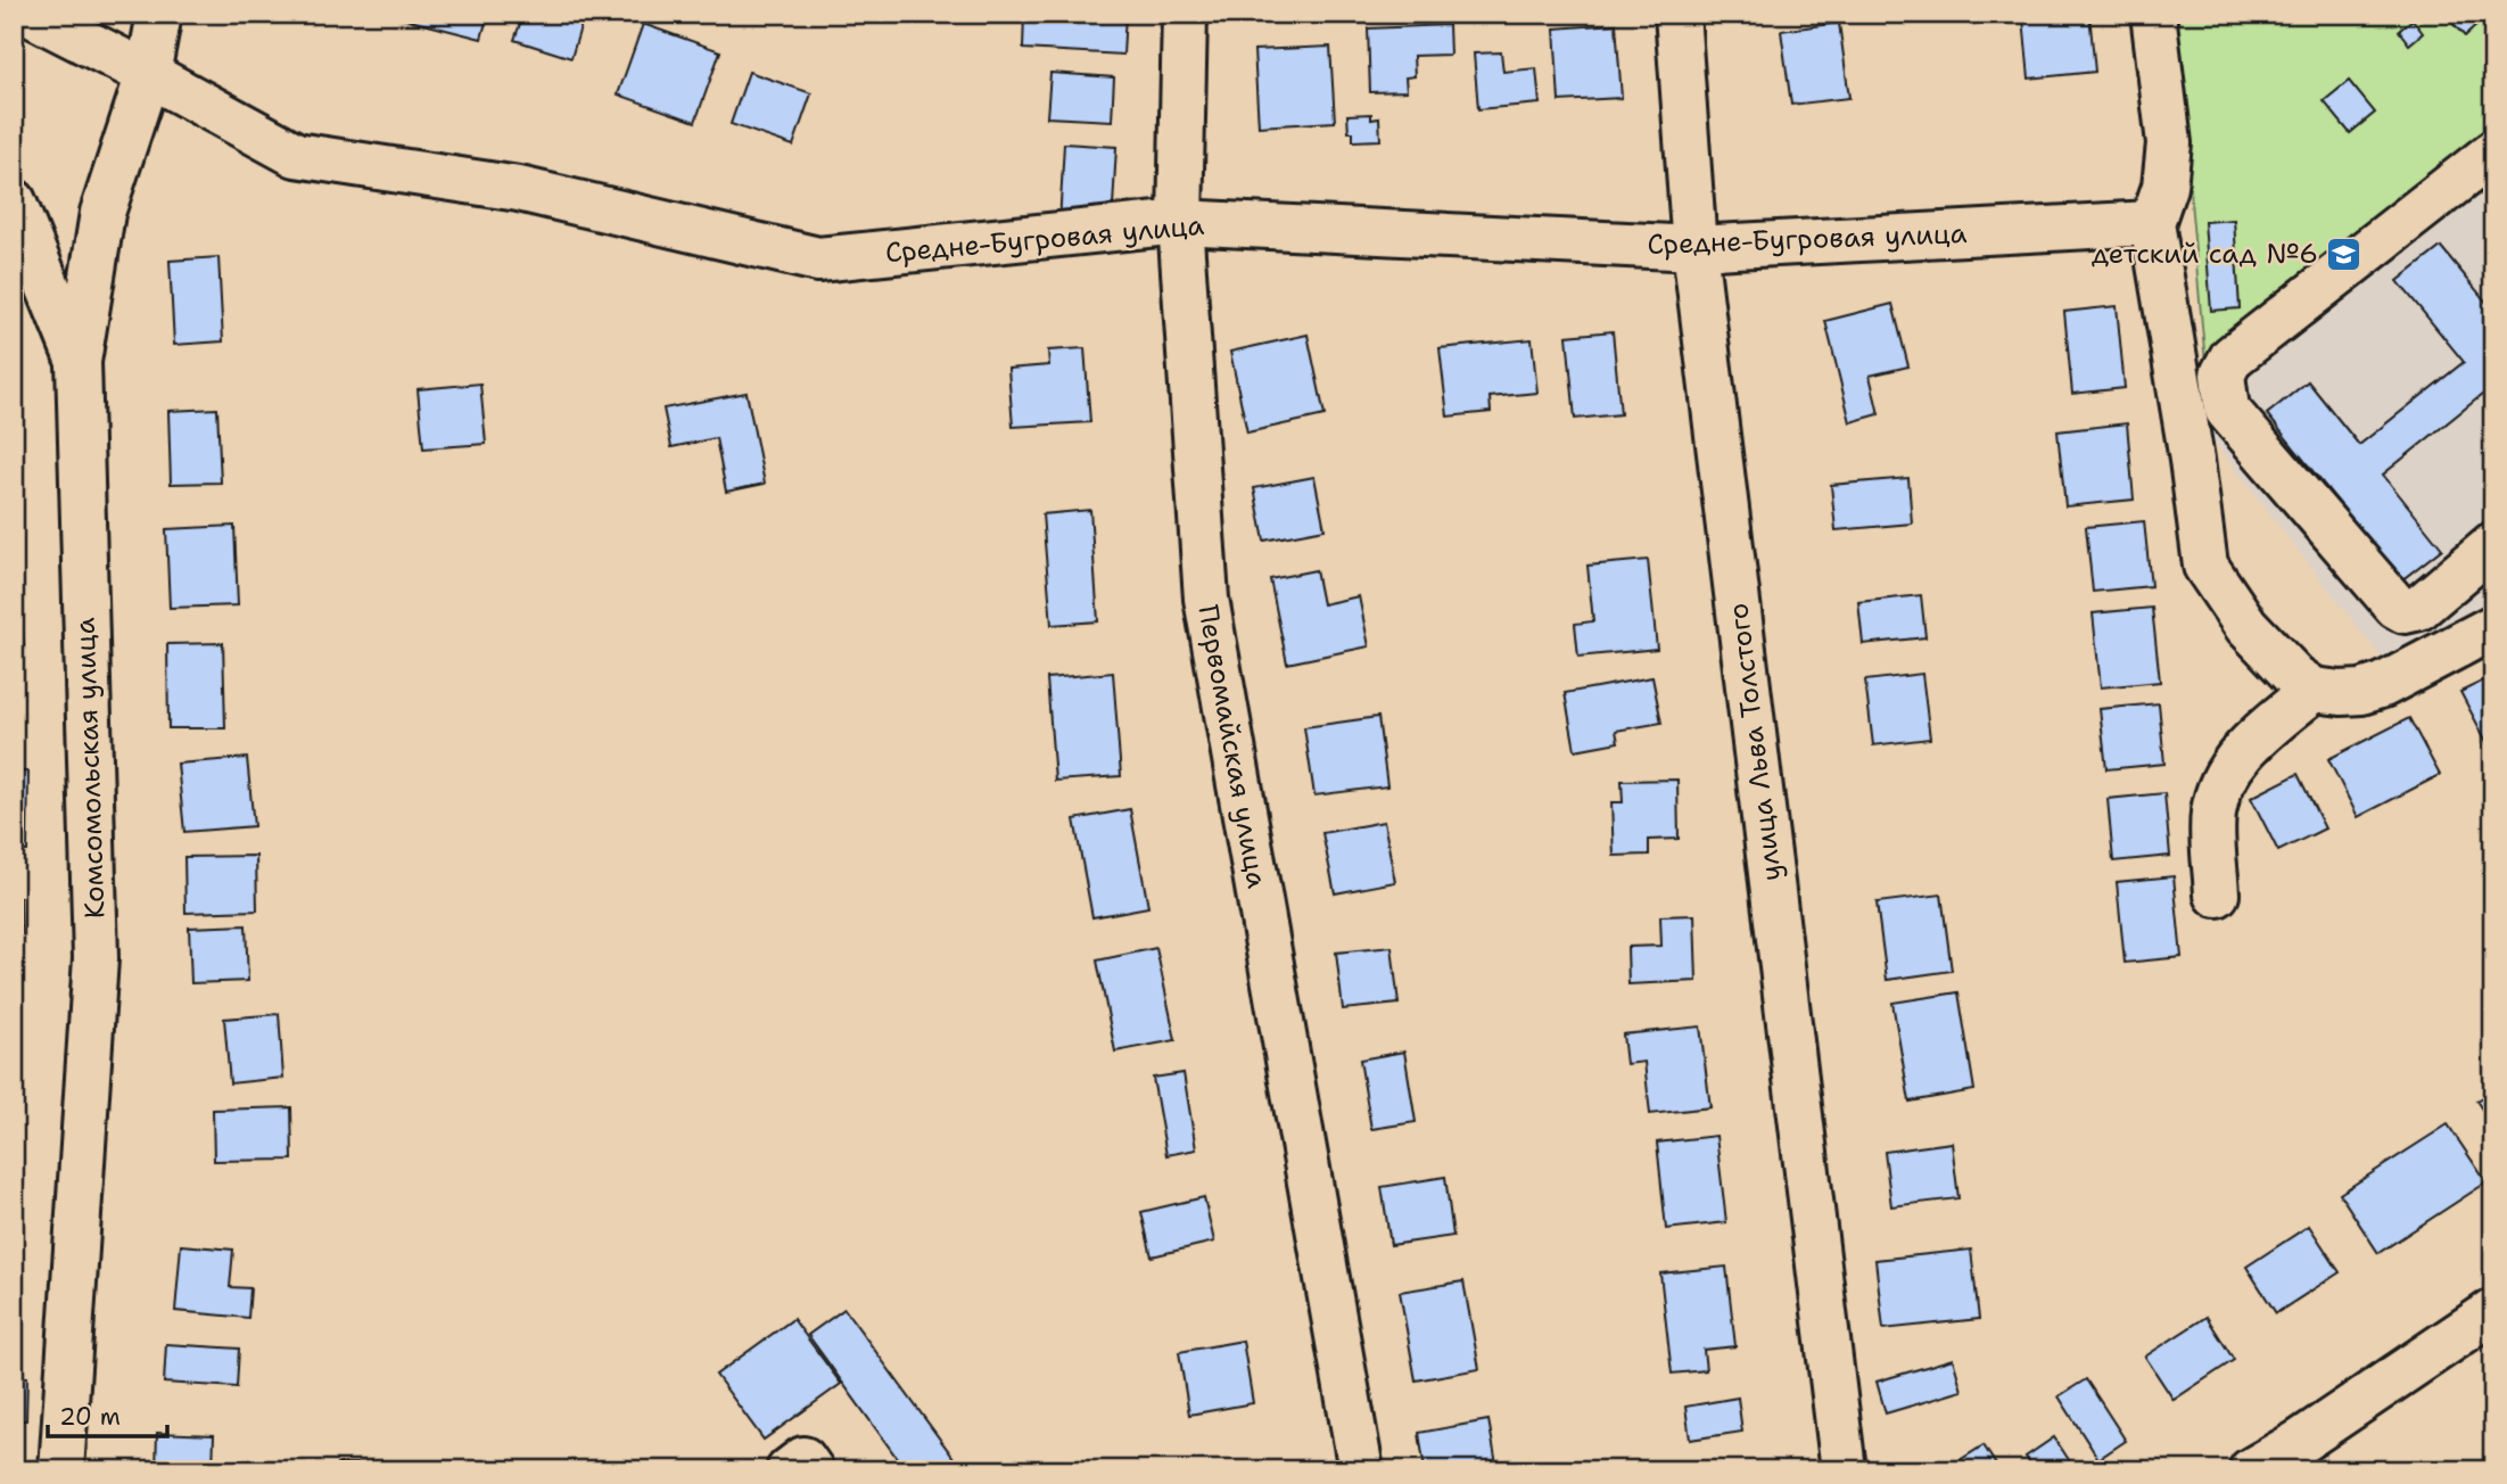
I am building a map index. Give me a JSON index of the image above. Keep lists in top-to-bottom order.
{
  "streets": {
    "street": [
      "Средне-Бугровая улица",
      "улица Льва Толстого",
      "Первомайская улица",
      "Комсомольская улица"
    ]
  },
  "crossings": [
    ["Средне-Бугровая улица", "улица Льва Толстого"],
    ["Средне-Бугровая улица", "Первомайская улица"],
    ["Средне-Бугровая улица", "Комсомольская улица"]
  ],
  "places": {
    "school or university": ["детский сад №6"]
  },
  "scale_bar": "20 m"
}
